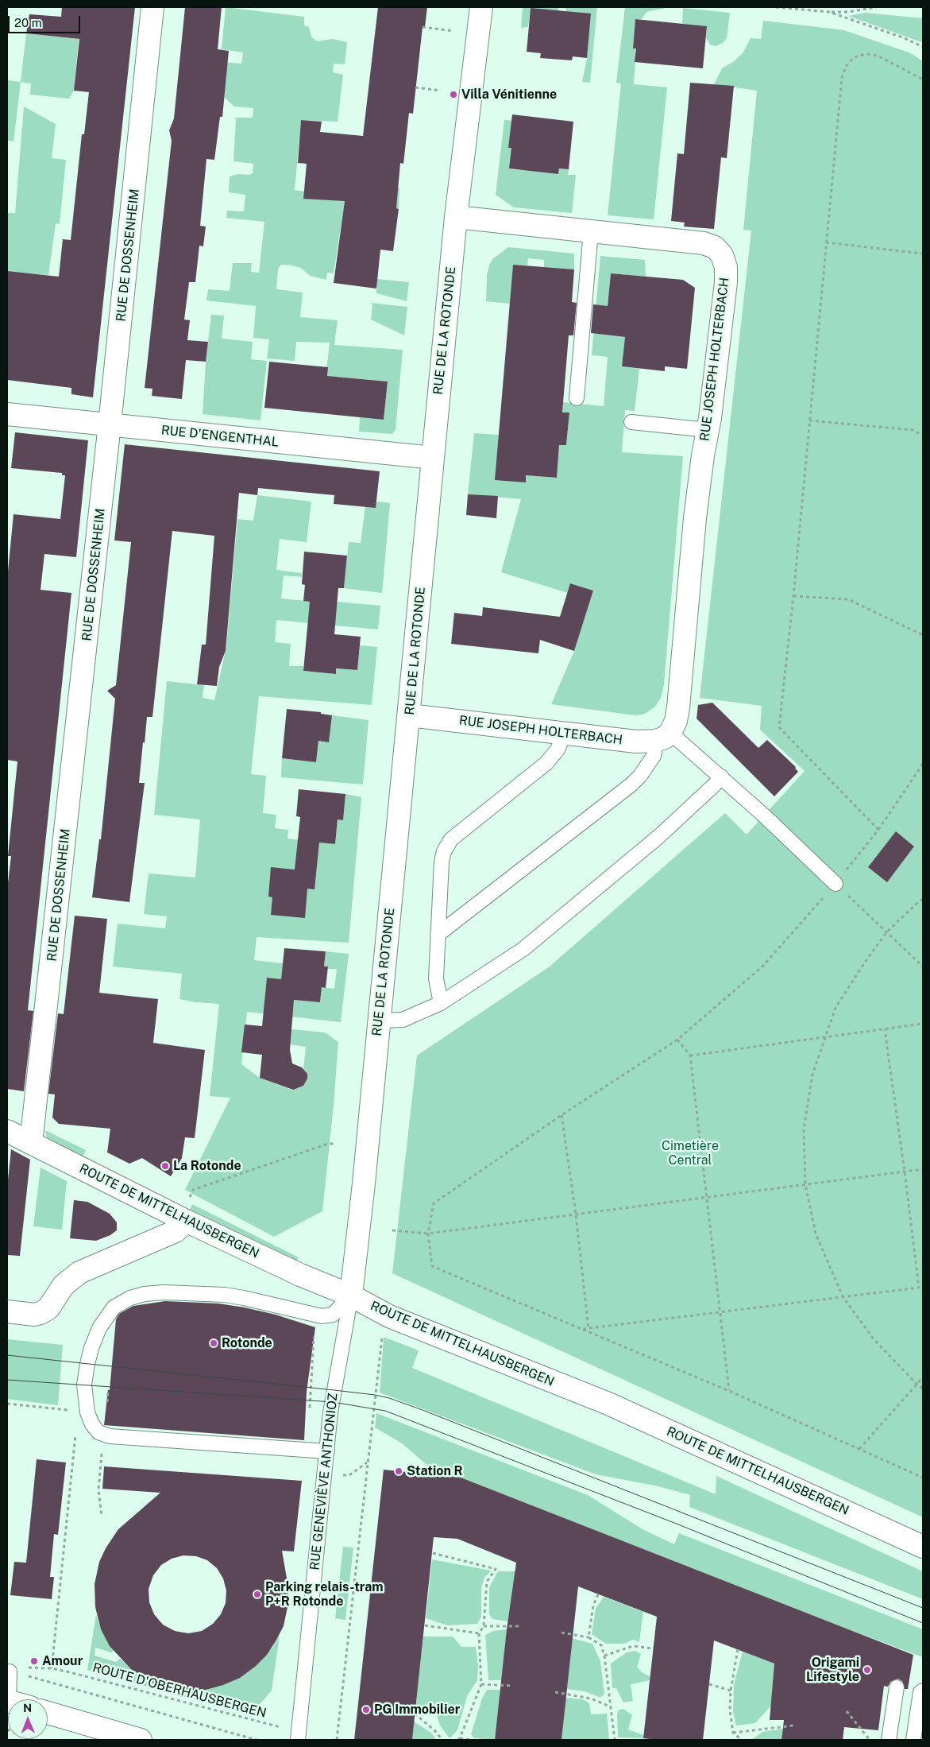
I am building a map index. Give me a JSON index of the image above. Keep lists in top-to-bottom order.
{
  "streets": {
    "street": [
      "RUE DE DOSSENHEIM",
      "RUE DE LA ROTONDE",
      "RUE JOSEPH HOLTERBACH",
      "RUE D'ENGENTHAL",
      "ROUTE DE MITTELHAUSBERGEN"
    ],
    "lane": ["RUE GENEVIÈVE ANTHONIOZ"],
    "path": ["ROUTE D'OBERHAUSBERGEN"]
  },
  "crossings": [
    ["RUE DE DOSSENHEIM", "RUE D'ENGENTHAL"],
    ["RUE DE DOSSENHEIM", "ROUTE DE MITTELHAUSBERGEN"],
    ["RUE DE LA ROTONDE", "RUE JOSEPH HOLTERBACH"],
    ["RUE DE LA ROTONDE", "RUE D'ENGENTHAL"],
    ["RUE DE LA ROTONDE", "ROUTE DE MITTELHAUSBERGEN"],
    ["RUE DE LA ROTONDE", "RUE GENEVIÈVE ANTHONIOZ"],
    ["ROUTE DE MITTELHAUSBERGEN", "RUE GENEVIÈVE ANTHONIOZ"],
    ["RUE GENEVIÈVE ANTHONIOZ", "ROUTE D'OBERHAUSBERGEN"]
  ],
  "parks": ["Cimetière Central"],
  "places": [
    "Villa Vénitienne",
    "La Rotonde",
    "Rotonde",
    "Station R",
    "Parking relais-tram P+R Rotonde",
    "Amour",
    "Origami Lifestyle",
    "PG Immobilier"
  ],
  "scale_bar": "20 m",
  "north": "top"
}
